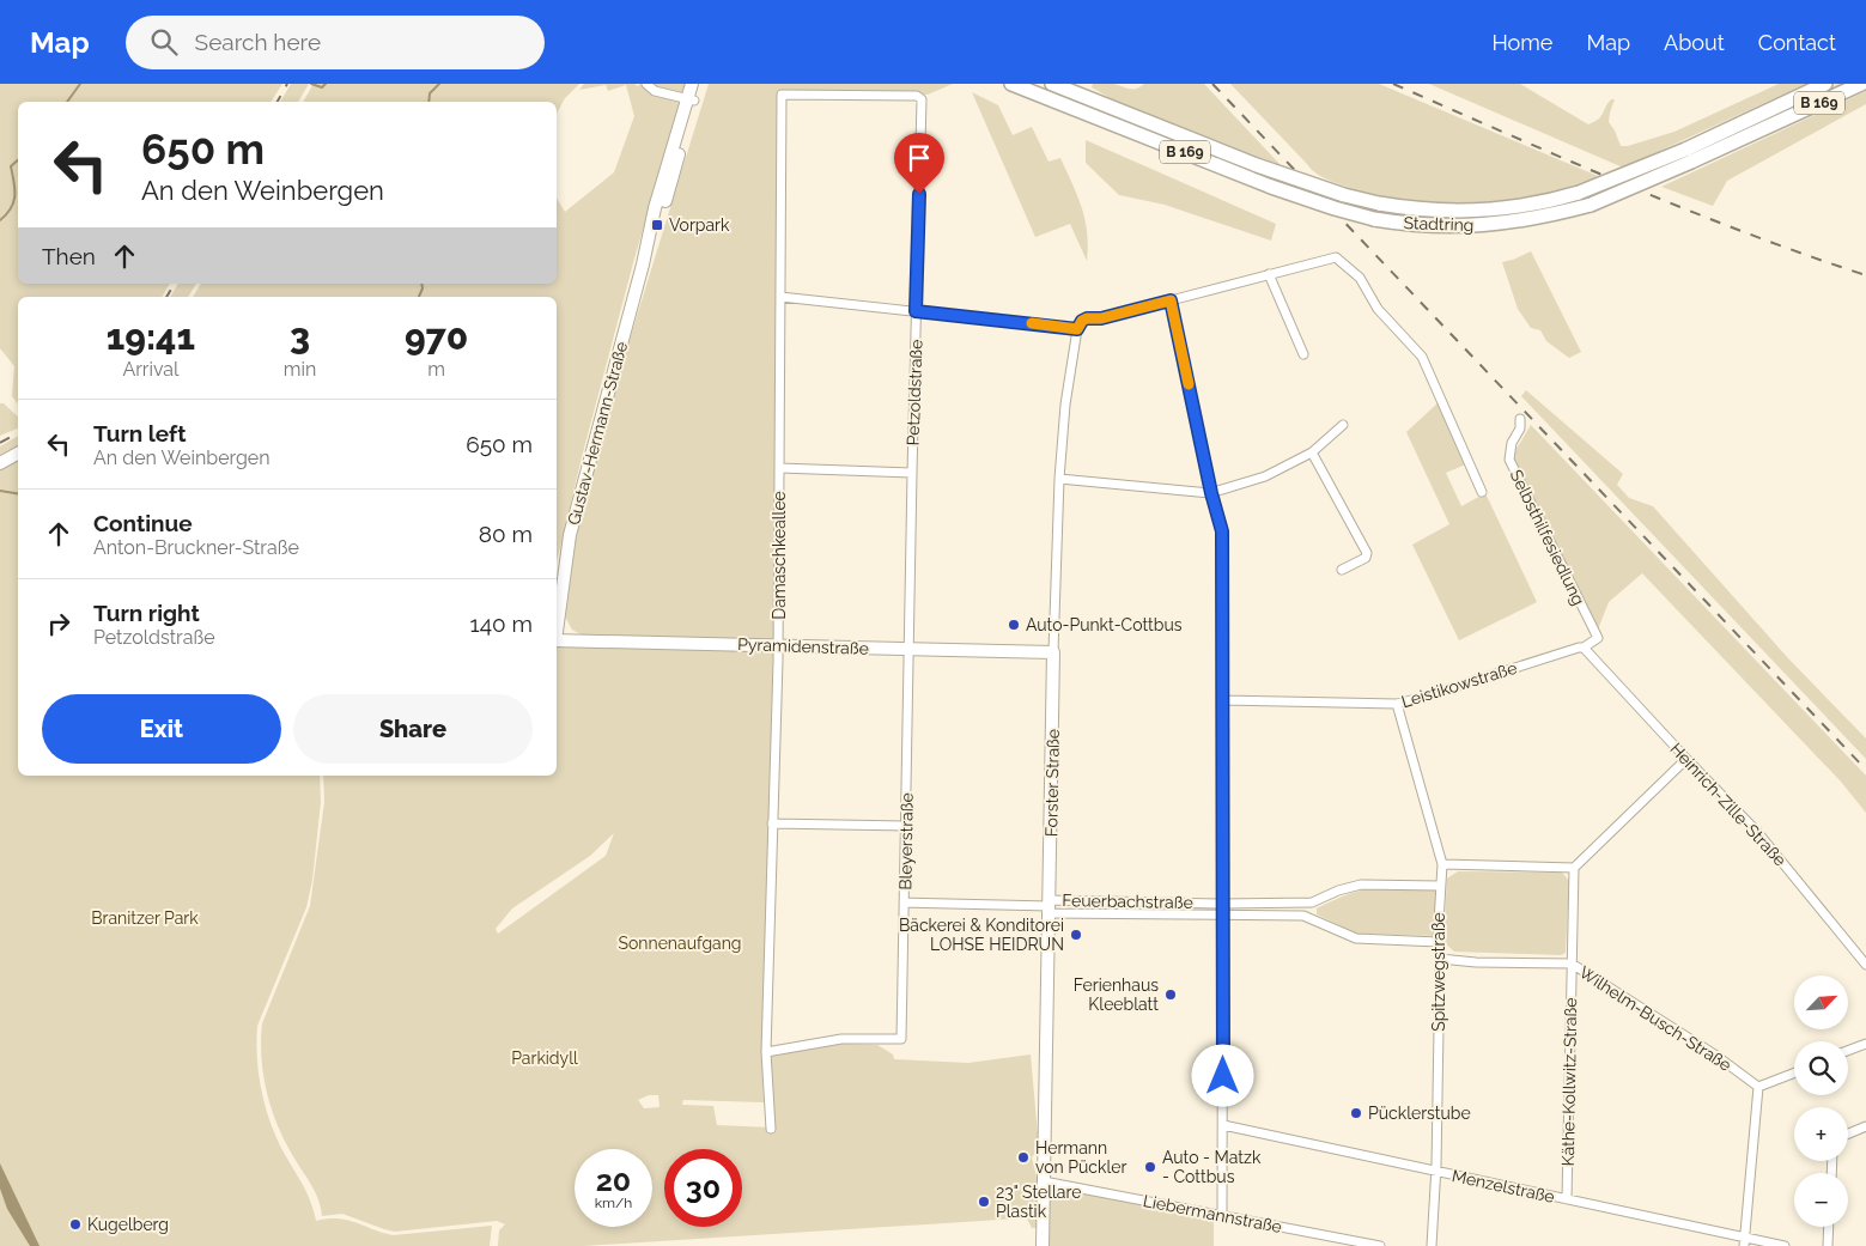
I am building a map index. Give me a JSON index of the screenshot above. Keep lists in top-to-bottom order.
{
  "streets": {
    "main road": [
      "B 169",
      "Stadtring",
      "Gustav-Hermann-Straße",
      "Pyramidenstraße",
      "Forster Straße"
    ],
    "street": [
      "Petzoldstraße",
      "Selbsthilfesiedlung",
      "Damaschkeallee",
      "Leistikowstraße",
      "Heinrich-Zille-Straße",
      "Bleyerstraße",
      "Feuerbachstraße",
      "Spitzwegstraße",
      "Wilhelm-Busch-Straße",
      "Käthe-Kollwitz-Straße",
      "Menzelstraße",
      "Liebermannstraße"
    ]
  },
  "crossings": [
    ["Petzoldstraße", "Damaschkeallee"],
    ["Petzoldstraße", "Pyramidenstraße"],
    ["Petzoldstraße", "Bleyerstraße"],
    ["Selbsthilfesiedlung", "Leistikowstraße"],
    ["Selbsthilfesiedlung", "Heinrich-Zille-Straße"],
    ["Damaschkeallee", "Pyramidenstraße"],
    ["Damaschkeallee", "Bleyerstraße"],
    ["Pyramidenstraße", "Forster Straße"],
    ["Pyramidenstraße", "Bleyerstraße"],
    ["Leistikowstraße", "Heinrich-Zille-Straße"],
    ["Leistikowstraße", "Spitzwegstraße"],
    ["Forster Straße", "Feuerbachstraße"],
    ["Forster Straße", "Liebermannstraße"],
    ["Bleyerstraße", "Feuerbachstraße"],
    ["Feuerbachstraße", "Spitzwegstraße"],
    ["Spitzwegstraße", "Wilhelm-Busch-Straße"],
    ["Spitzwegstraße", "Menzelstraße"],
    ["Wilhelm-Busch-Straße", "Käthe-Kollwitz-Straße"],
    ["Käthe-Kollwitz-Straße", "Menzelstraße"]
  ],
  "parks": ["Branitzer Park", "Sonnenaufgang", "Parkidyll"],
  "places": {
    "transit": ["Vorpark"],
    "other": [
      "Auto-Punkt-Cottbus",
      "Bäckerei & Konditorei LOHSE HEIDRUN",
      "Ferienhaus Kleeblatt",
      "Pücklerstube",
      "Hermann von Pückler",
      "Auto - Matzk - Cottbus",
      "23\" Stellare Plastik",
      "Kugelberg"
    ]
  },
  "north": "top right",
  "page": {
    "header": "Map",
    "search": "Search here",
    "nav": [
      "Home",
      "Map",
      "About",
      "Contact"
    ],
    "turn": ["650 m", "An den Weinbergen"],
    "then": "Then",
    "eta": [
      "19:41",
      "Arrival",
      "3",
      "min",
      "970",
      "m"
    ],
    "list": [
      {
        "name": "Turn left",
        "note": "An den Weinbergen",
        "value": "650 m"
      },
      {
        "name": "Continue",
        "note": "Anton-Bruckner-Straße",
        "value": "80 m"
      },
      {
        "name": "Turn right",
        "note": "Petzoldstraße",
        "value": "140 m"
      }
    ],
    "buttons": ["Exit", "Share"],
    "map_buttons": ["+", "−"],
    "speed": "20 km/h",
    "limit": "30"
  }
}
